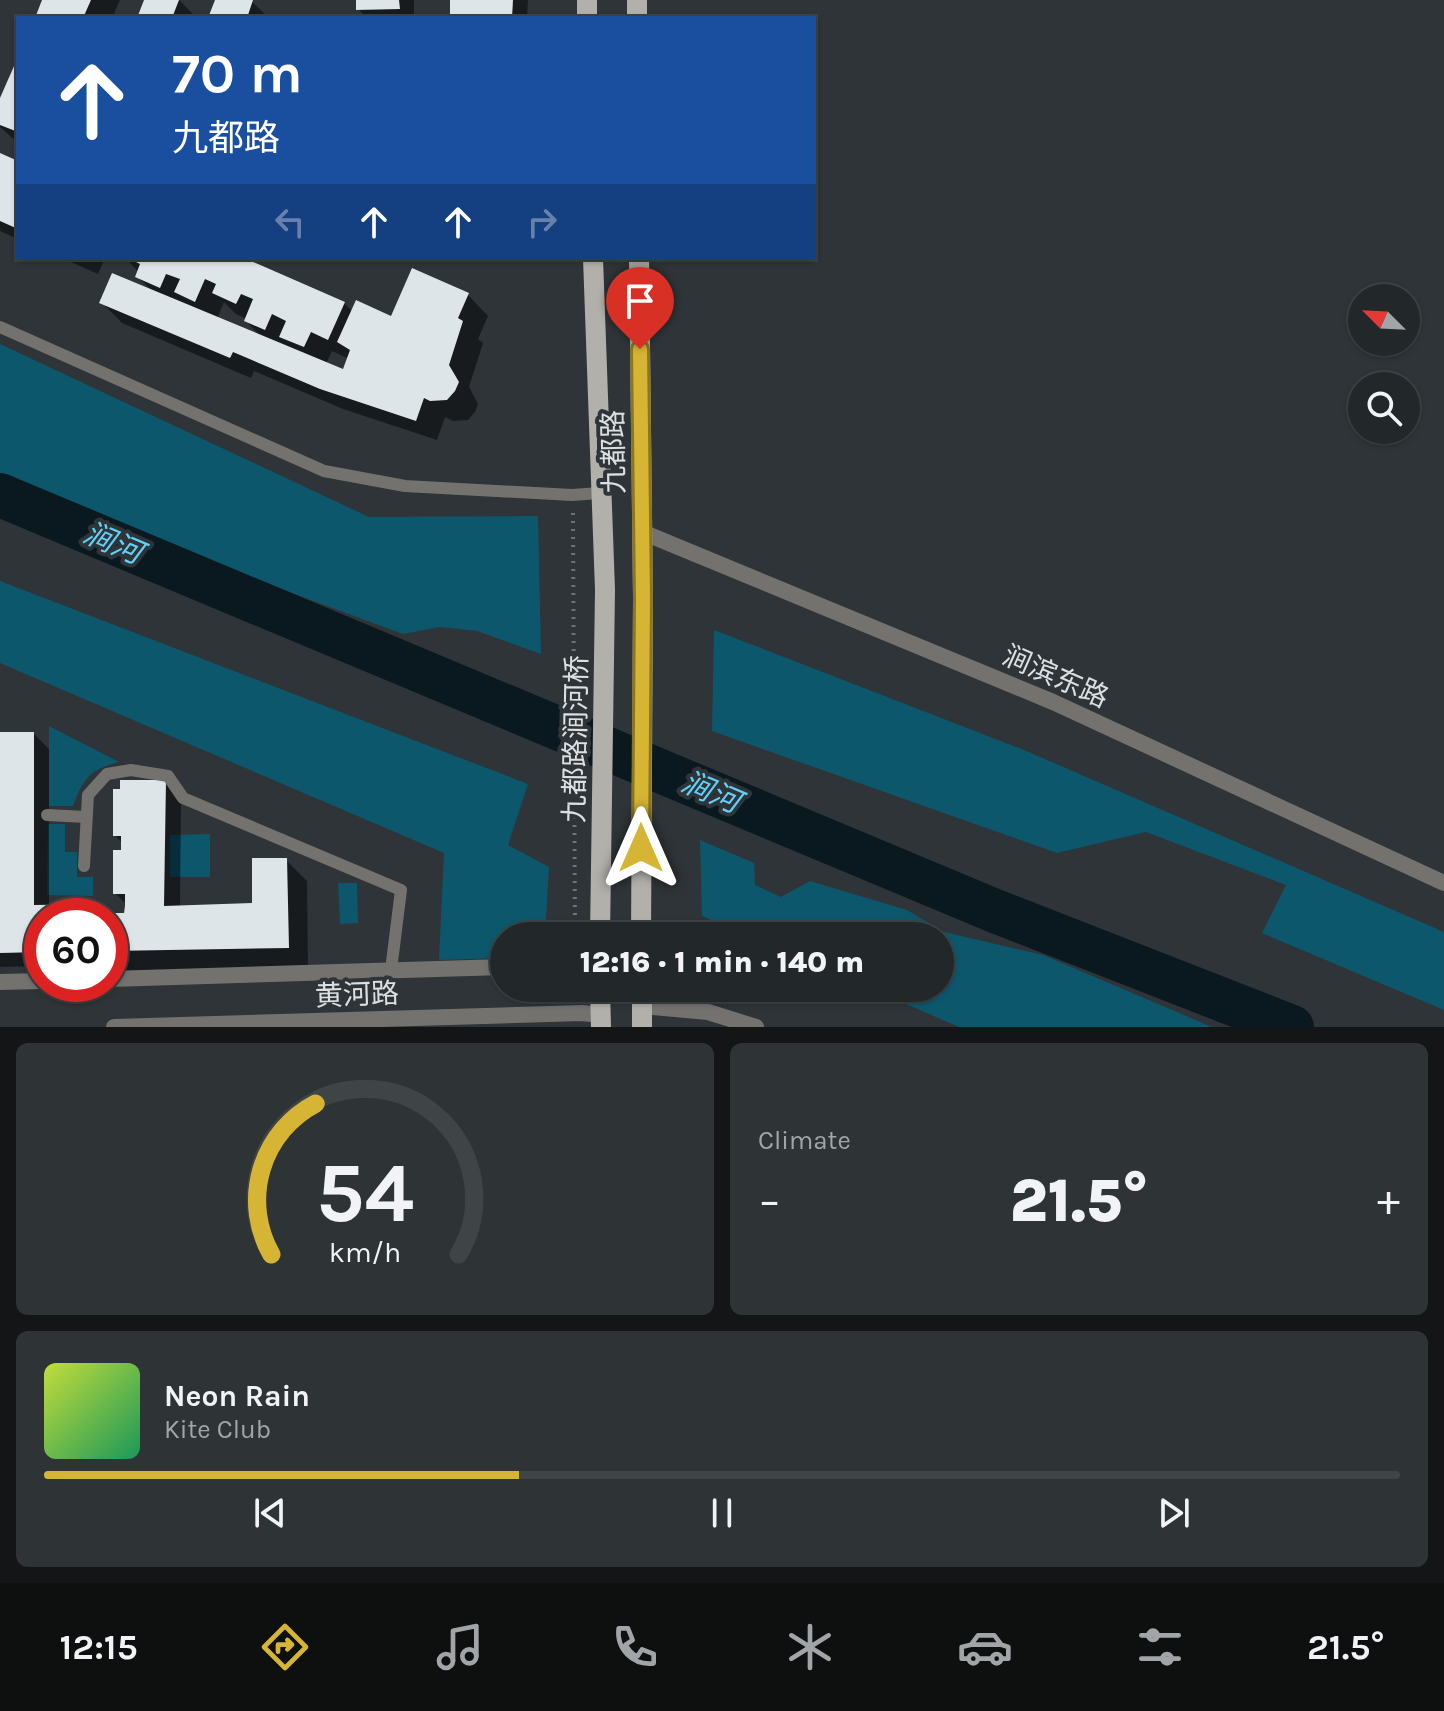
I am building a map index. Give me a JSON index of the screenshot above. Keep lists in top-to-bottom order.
{
  "streets": {
    "main road": ["九都路", "九都路涧河桥"],
    "street": ["涧滨东路", "黄河路"]
  },
  "crossings": [
    ["九都路", "涧滨东路"],
    ["九都路", "九都路涧河桥"]
  ],
  "water": ["涧河"],
  "north": "top left",
  "page": {
    "turn": ["70 m", "九都路"],
    "limit": "60",
    "trip": "12:16 · 1 min · 140 m",
    "tile": "Climate",
    "heat": ["−", "21.5°", "+"],
    "song": ["Neon Rain", "Kite Club"],
    "tabs": ["12:15", "21.5°"],
    "gauge": ["54", "km/h"]
  }
}
